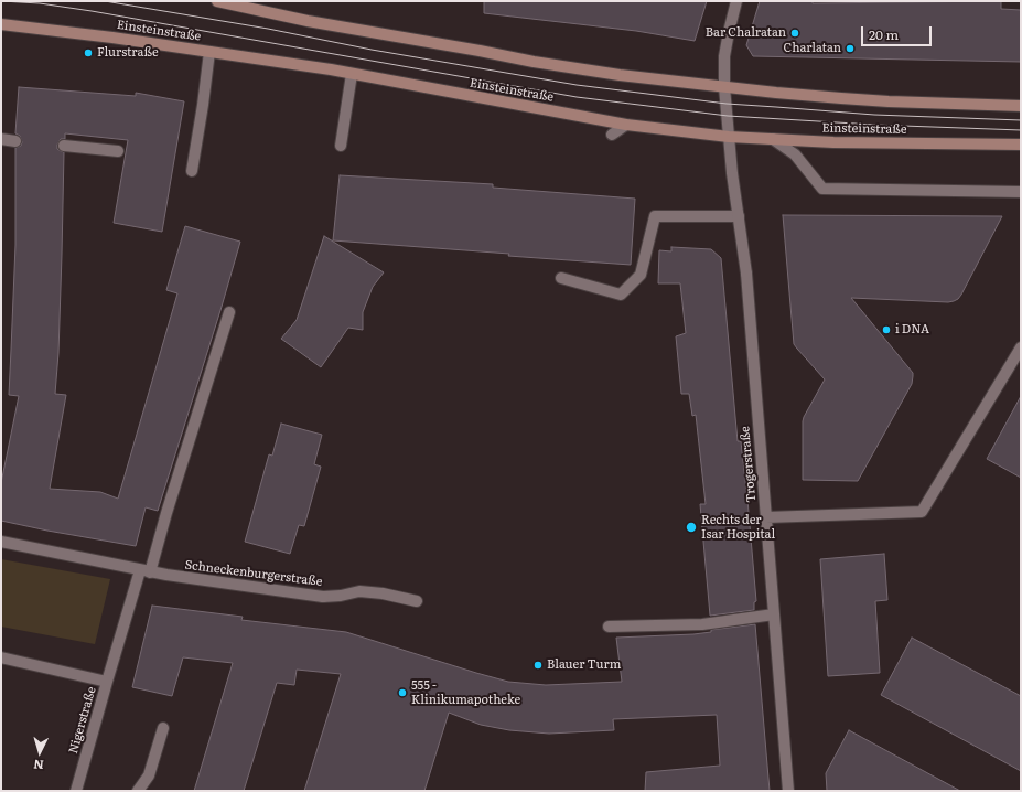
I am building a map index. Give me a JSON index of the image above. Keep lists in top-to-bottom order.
{
  "streets": {
    "main road": ["Einsteinstraße"],
    "street": ["Trogerstraße", "Schneckenburgerstraße", "Nigerstraße"]
  },
  "crossings": [
    ["Einsteinstraße", "Trogerstraße"]
  ],
  "places": [
    "Bar Chalratan",
    "Charlatan",
    "Flurstraße",
    "i DNA",
    "Rechts der Isar Hospital",
    "Blauer Turm",
    "555 - Klinikumapotheke"
  ],
  "scale_bar": "20 m",
  "north": "bottom"
}
